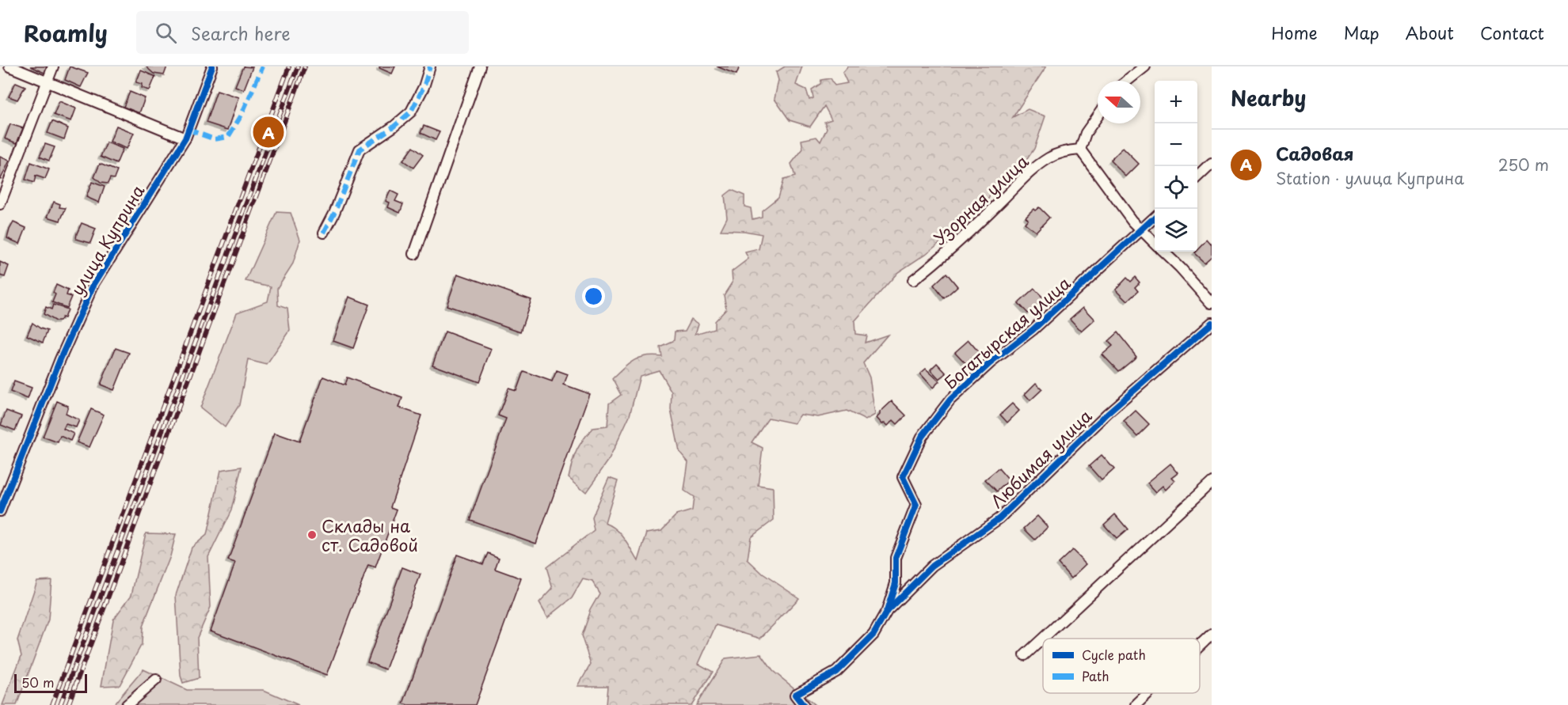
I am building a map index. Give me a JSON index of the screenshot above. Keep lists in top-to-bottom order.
{
  "streets": {
    "street": [
      "Узорная улица",
      "улица Куприна",
      "Богатырская улица",
      "Любимая улица"
    ]
  },
  "crossings": [
    ["Богатырская улица", "Любимая улица"]
  ],
  "places": ["Склады на ст. Садовой"],
  "legend": ["Cycle path", "Path"],
  "scale_bar": "50 m",
  "north": "left",
  "page": {
    "header": "Roamly",
    "search": "Search here",
    "nav": [
      "Home",
      "Map",
      "About",
      "Contact"
    ],
    "heading": "Nearby",
    "map_buttons": ["+", "−"],
    "pins": "A",
    "list": [
      {
        "mark": "A",
        "name": "Садовая",
        "note": "Station · улица Куприна",
        "value": "250 m"
      }
    ],
    "scale": "50 m"
  }
}
